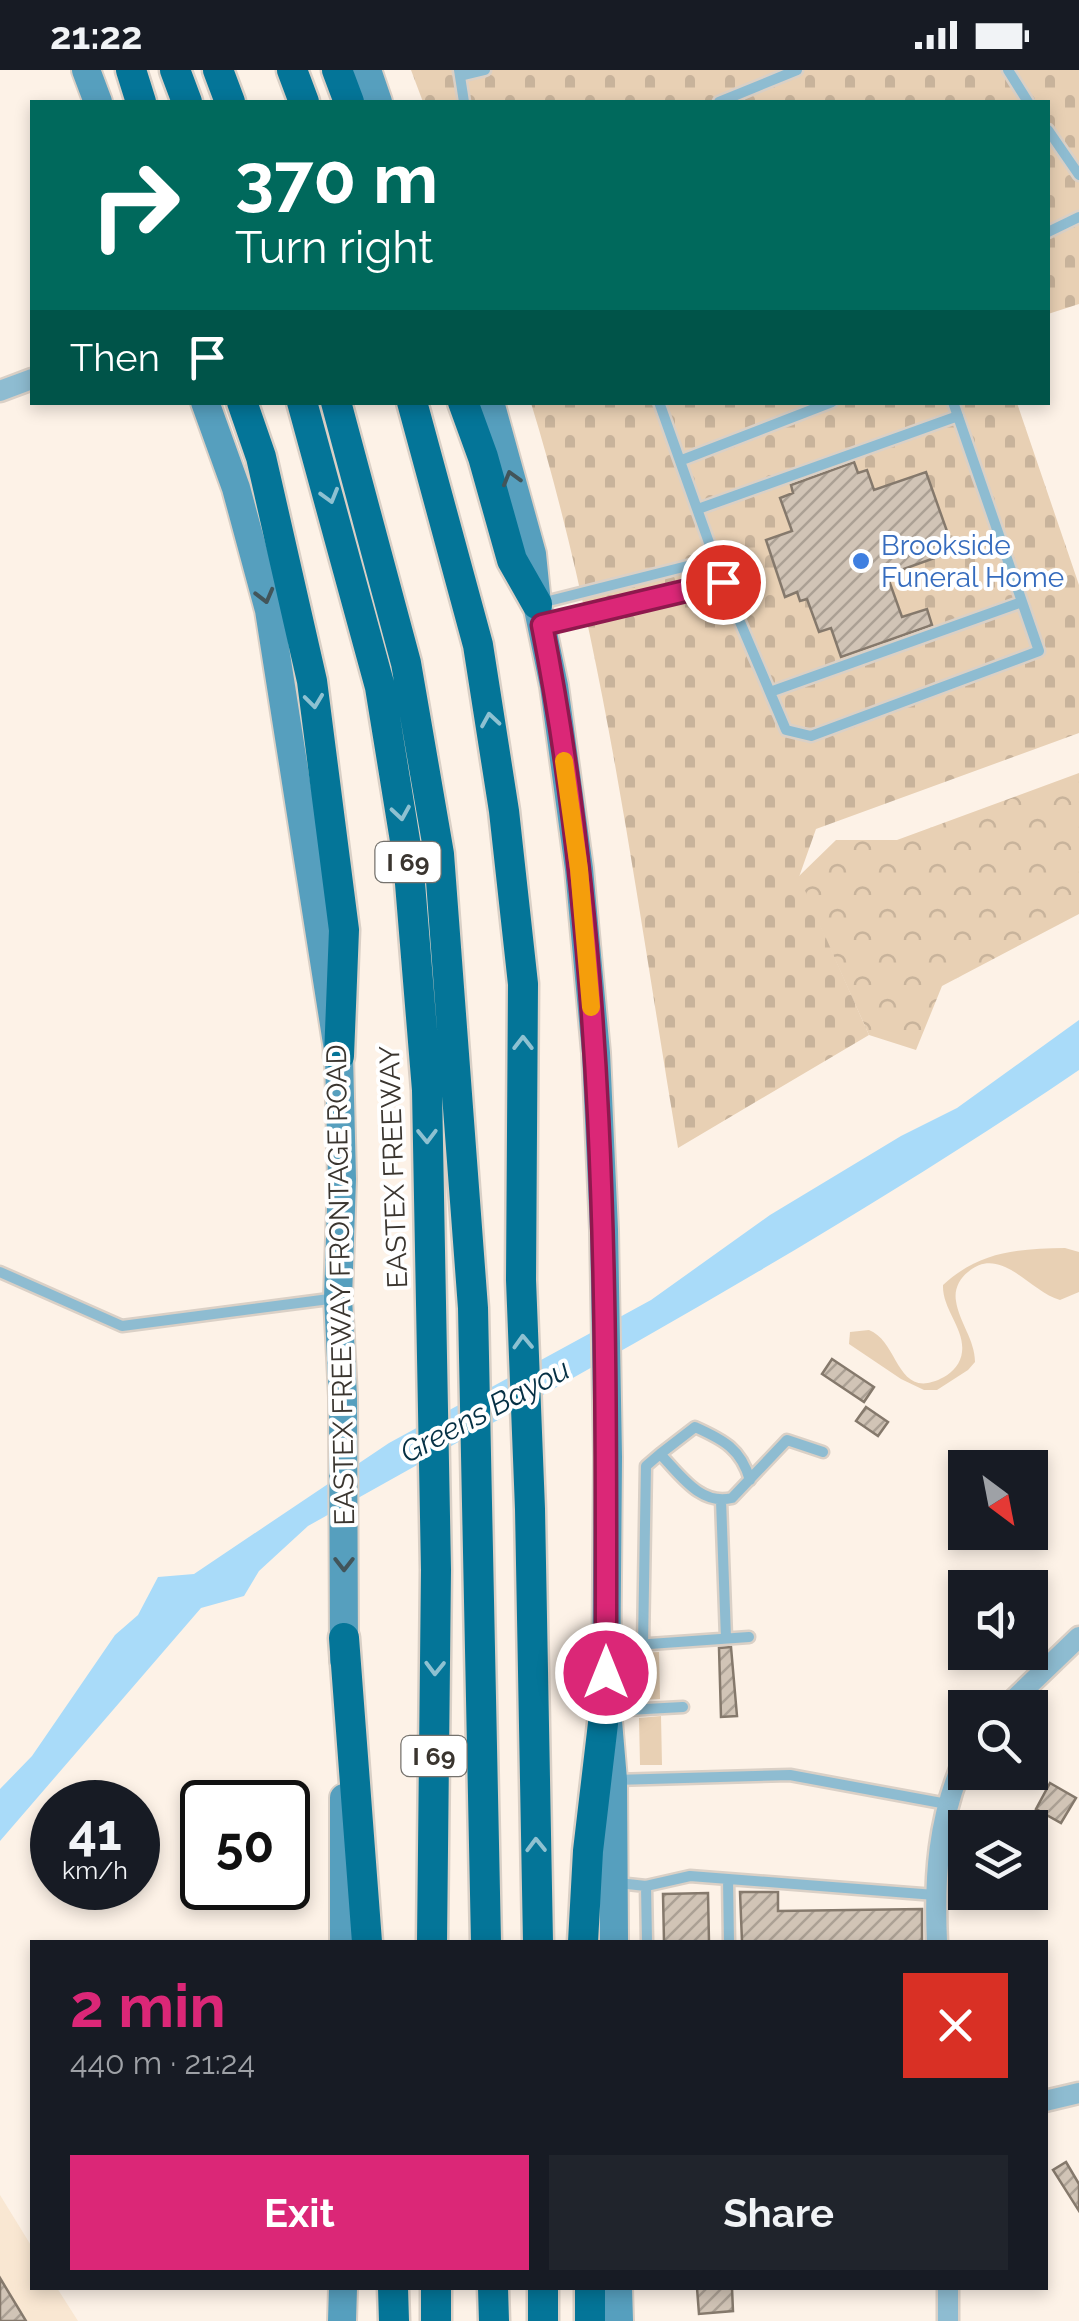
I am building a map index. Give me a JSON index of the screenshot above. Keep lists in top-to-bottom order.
{
  "streets": {
    "highway": ["I 69", "EASTEX FREEWAY"],
    "main road": ["EASTEX FREEWAY FRONTAGE ROAD"]
  },
  "one_way": ["EASTEX FREEWAY FRONTAGE ROAD"],
  "water": ["Greens Bayou"],
  "places": ["Brookside Funeral Home"],
  "north": "bottom right",
  "page": {
    "status": "21:22",
    "turn": ["370 m", "Turn right"],
    "then": "Then",
    "speed": "41 km/h",
    "limit": "50",
    "heading": ["2 min", "440 m · 21:24"],
    "buttons": ["Exit", "Share"]
  }
}
